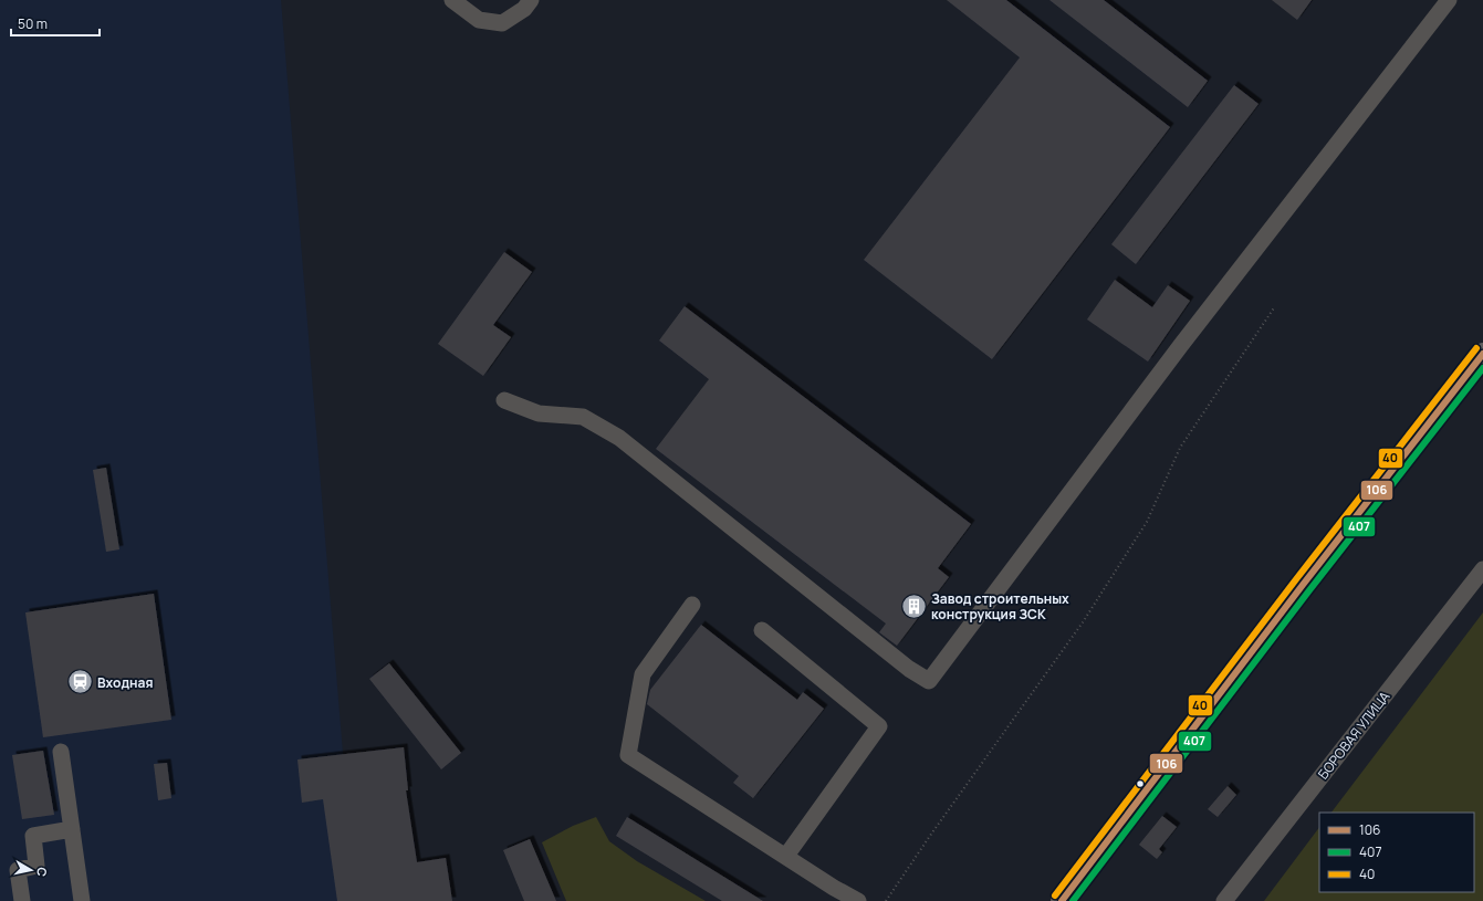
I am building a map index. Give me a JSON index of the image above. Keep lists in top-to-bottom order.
{
  "streets": {
    "street": ["БОРОВАЯ УЛИЦА"]
  },
  "places": {
    "building": ["Завод строительных конструкция ЗСК"],
    "station": ["Входная"]
  },
  "lines": ["transit line 40", "transit line 106", "transit line 407"],
  "legend": ["106", "407", "40"],
  "scale_bar": "50 m",
  "north": "right"
}
